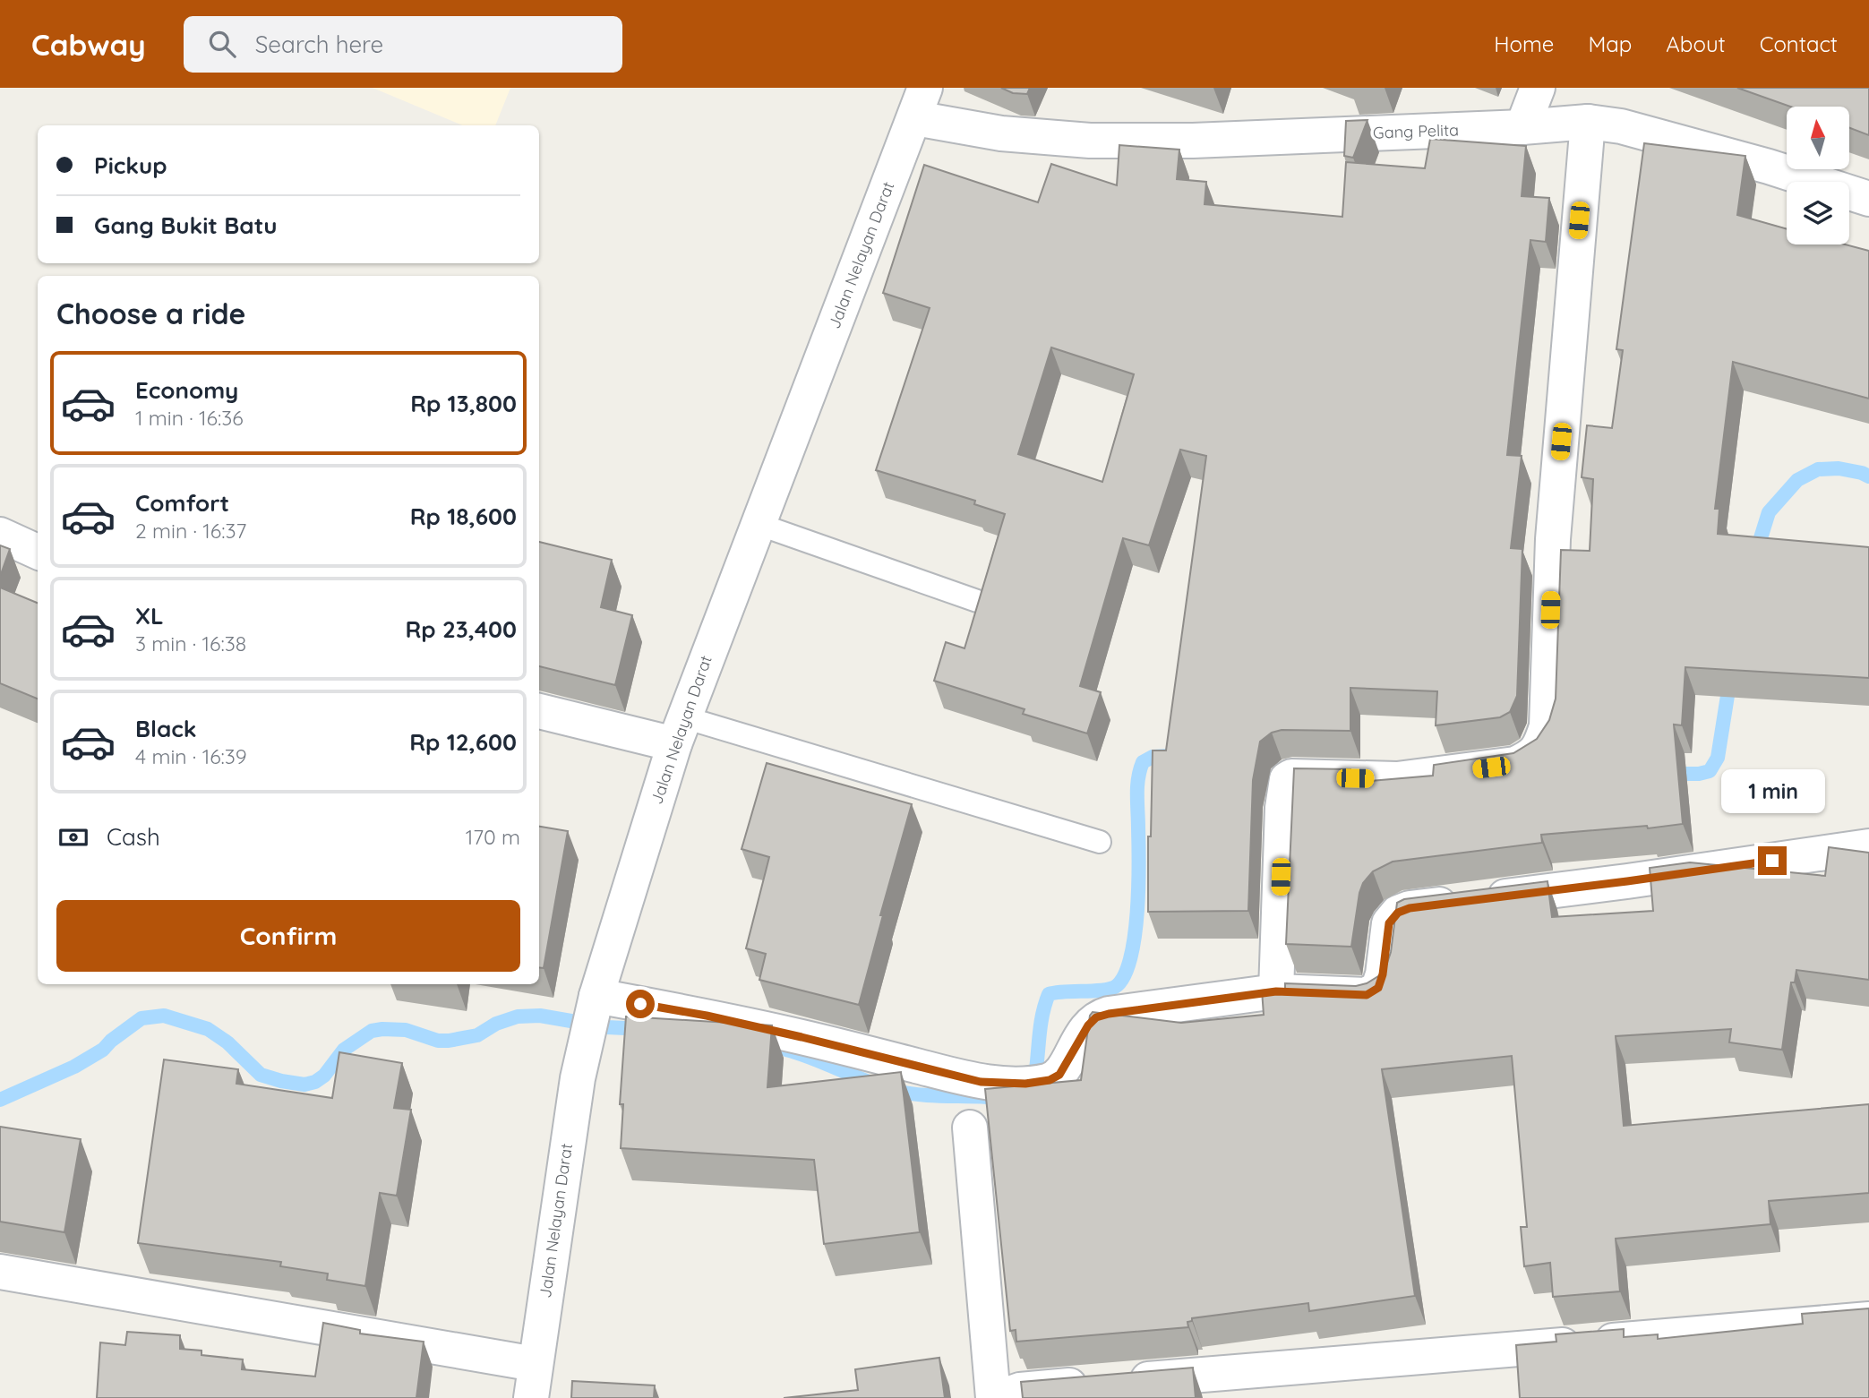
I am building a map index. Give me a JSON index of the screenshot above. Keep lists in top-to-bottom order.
{
  "streets": {
    "street": ["Gang Pelita", "Jalan Nelayan Darat"]
  },
  "crossings": [
    ["Gang Pelita", "Jalan Nelayan Darat"]
  ],
  "north": "top",
  "page": {
    "header": "Cabway",
    "search": "Search here",
    "nav": [
      "Home",
      "Map",
      "About",
      "Contact"
    ],
    "banner": ["Pickup", "Gang Bukit Batu"],
    "heading": "Choose a ride",
    "list": [
      {
        "name": "Economy",
        "note": "1 min · 16:36",
        "value": "Rp 13,800"
      },
      {
        "name": "Comfort",
        "note": "2 min · 16:37",
        "value": "Rp 18,600"
      },
      {
        "name": "XL",
        "note": "3 min · 16:38",
        "value": "Rp 23,400"
      },
      {
        "name": "Black",
        "note": "4 min · 16:39",
        "value": "Rp 12,600"
      }
    ],
    "bubble": "1 min",
    "pay": ["Cash", "170 m"],
    "buttons": "Confirm"
  }
}
